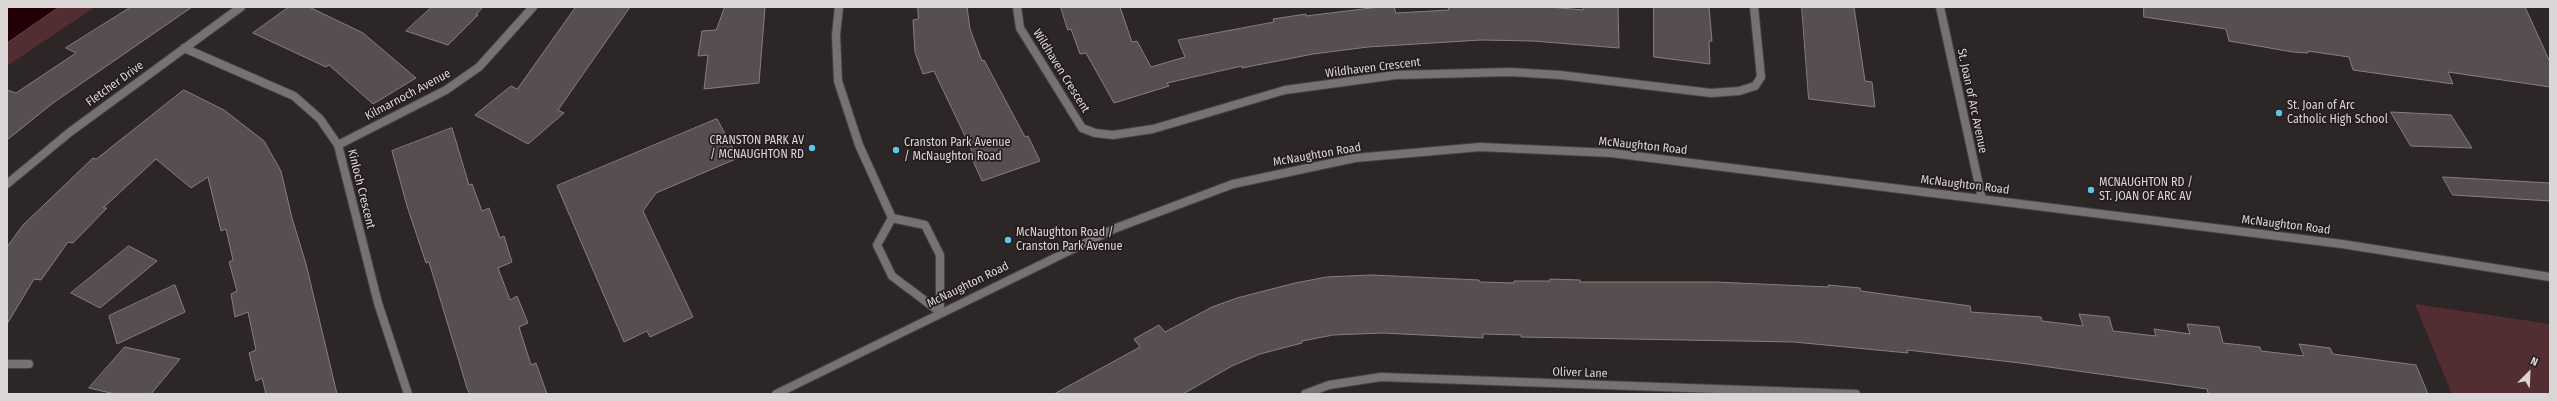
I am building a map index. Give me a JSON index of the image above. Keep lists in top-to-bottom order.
{
  "streets": {
    "street": [
      "Wildhaven Crescent",
      "Fletcher Drive",
      "Kilmarnoch Avenue",
      "St. Joan of Arc Avenue",
      "McNaughton Road",
      "Kinloch Crescent",
      "Oliver Lane"
    ]
  },
  "crossings": [
    ["Fletcher Drive", "Kinloch Crescent"],
    ["Kilmarnoch Avenue", "Kinloch Crescent"],
    ["St. Joan of Arc Avenue", "McNaughton Road"]
  ],
  "places": [
    "St. Joan of Arc Catholic High School",
    "CRANSTON PARK AV / MCNAUGHTON RD",
    "Cranston Park Avenue / McNaughton Road",
    "MCNAUGHTON RD / ST. JOAN OF ARC AV",
    "McNaughton Road / Cranston Park Avenue"
  ],
  "north": "top right"
}
